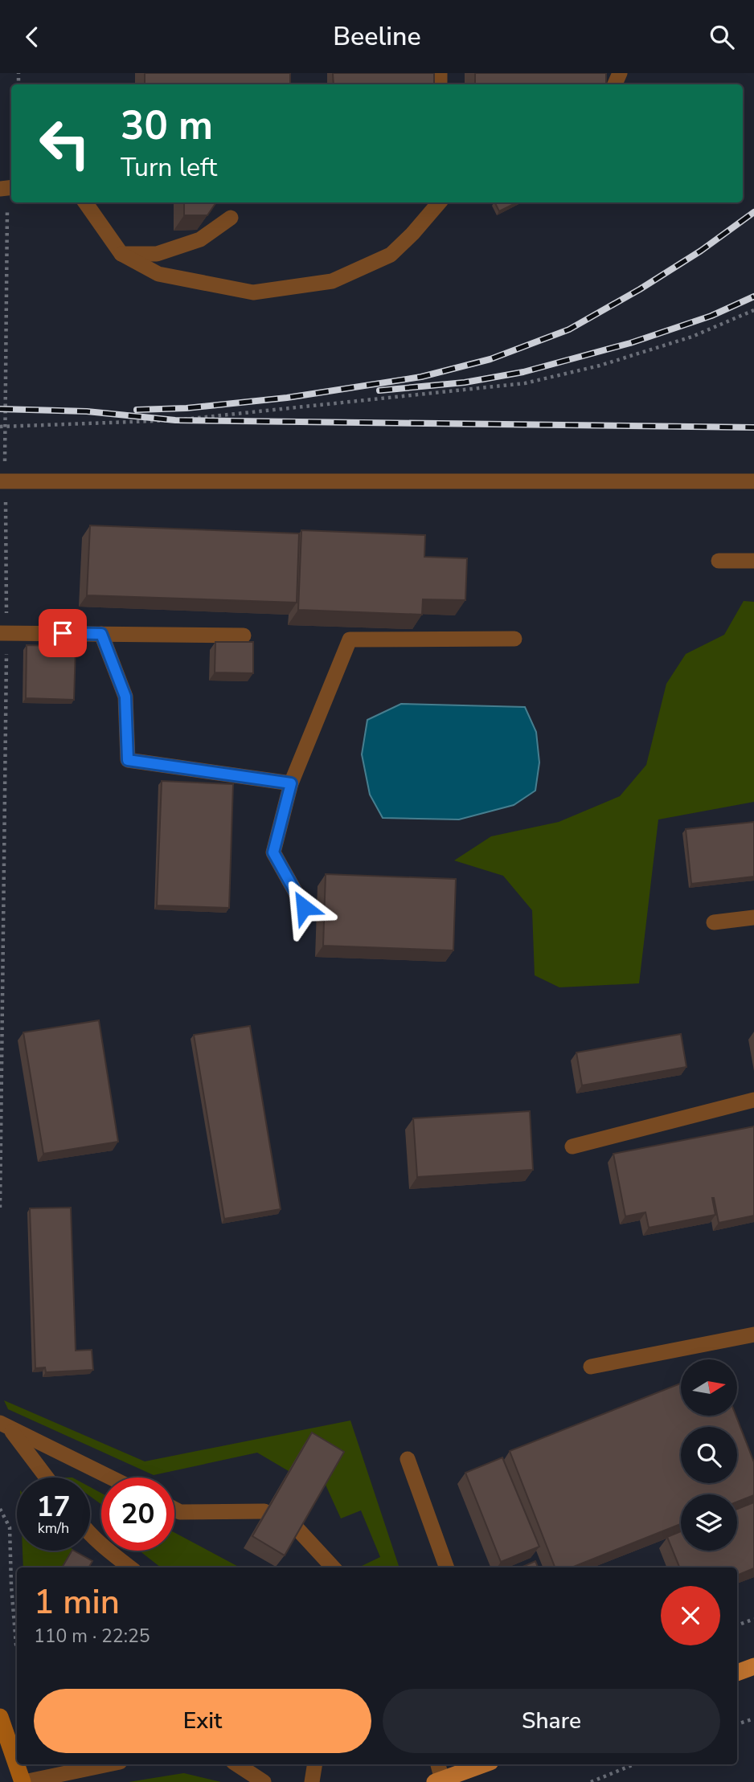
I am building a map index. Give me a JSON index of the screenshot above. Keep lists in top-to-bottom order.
{
  "north": "right",
  "page": {
    "header": "Beeline",
    "turn": ["30 m", "Turn left"],
    "speed": "17 km/h",
    "limit": "20",
    "heading": ["1 min", "110 m · 22:25"],
    "buttons": ["Exit", "Share"]
  }
}
